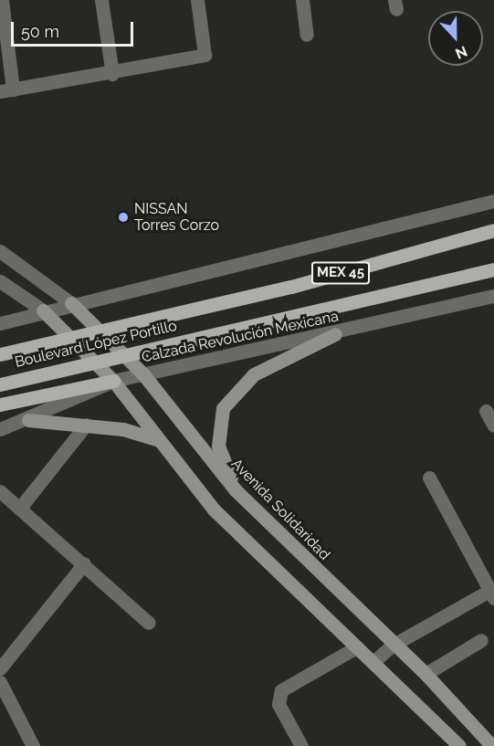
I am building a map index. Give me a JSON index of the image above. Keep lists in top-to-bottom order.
{
  "streets": {
    "main road": ["MEX 45", "Boulevard López Portillo", "Avenida Solidaridad"],
    "street": ["Calzada Revolución Mexicana"]
  },
  "crossings": [
    ["Calzada Revolución Mexicana", "Avenida Solidaridad"]
  ],
  "places": ["NISSAN Torres Corzo"],
  "scale_bar": "50 m",
  "north": "bottom"
}
